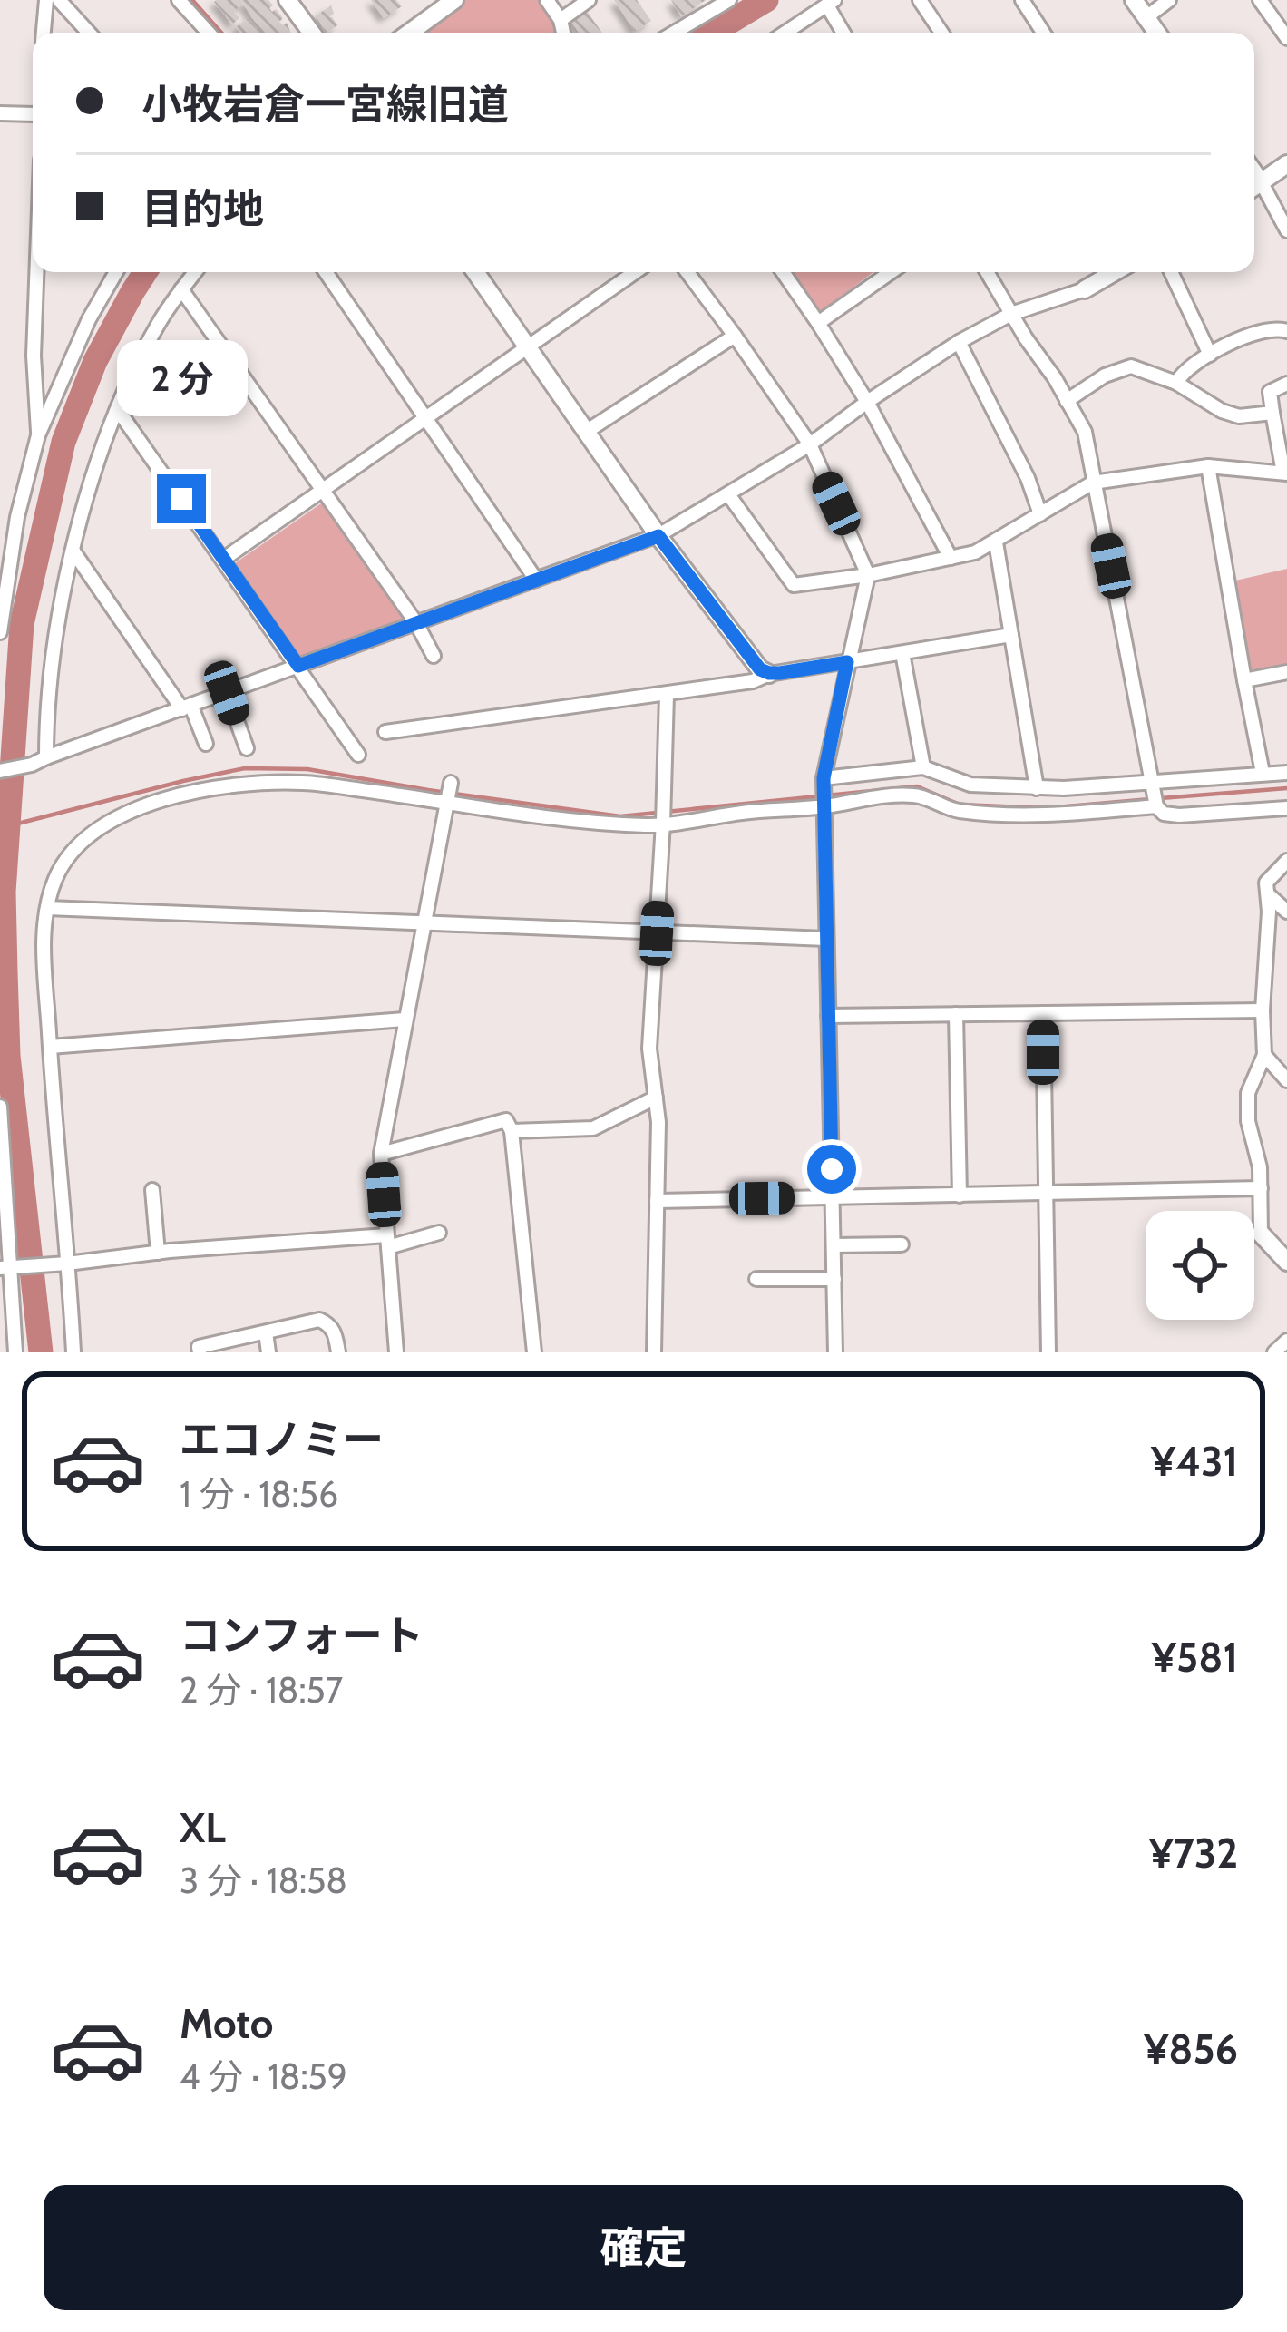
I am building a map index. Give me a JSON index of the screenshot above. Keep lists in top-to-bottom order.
{
  "page": {
    "banner": ["小牧岩倉一宮線旧道", "目的地"],
    "bubble": "2 分",
    "list": [
      {
        "name": "エコノミー",
        "note": "1 分 · 18:56",
        "value": "¥431"
      },
      {
        "name": "コンフォート",
        "note": "2 分 · 18:57",
        "value": "¥581"
      },
      {
        "name": "XL",
        "note": "3 分 · 18:58",
        "value": "¥732"
      },
      {
        "name": "Moto",
        "note": "4 分 · 18:59",
        "value": "¥856"
      }
    ],
    "buttons": "確定"
  }
}
